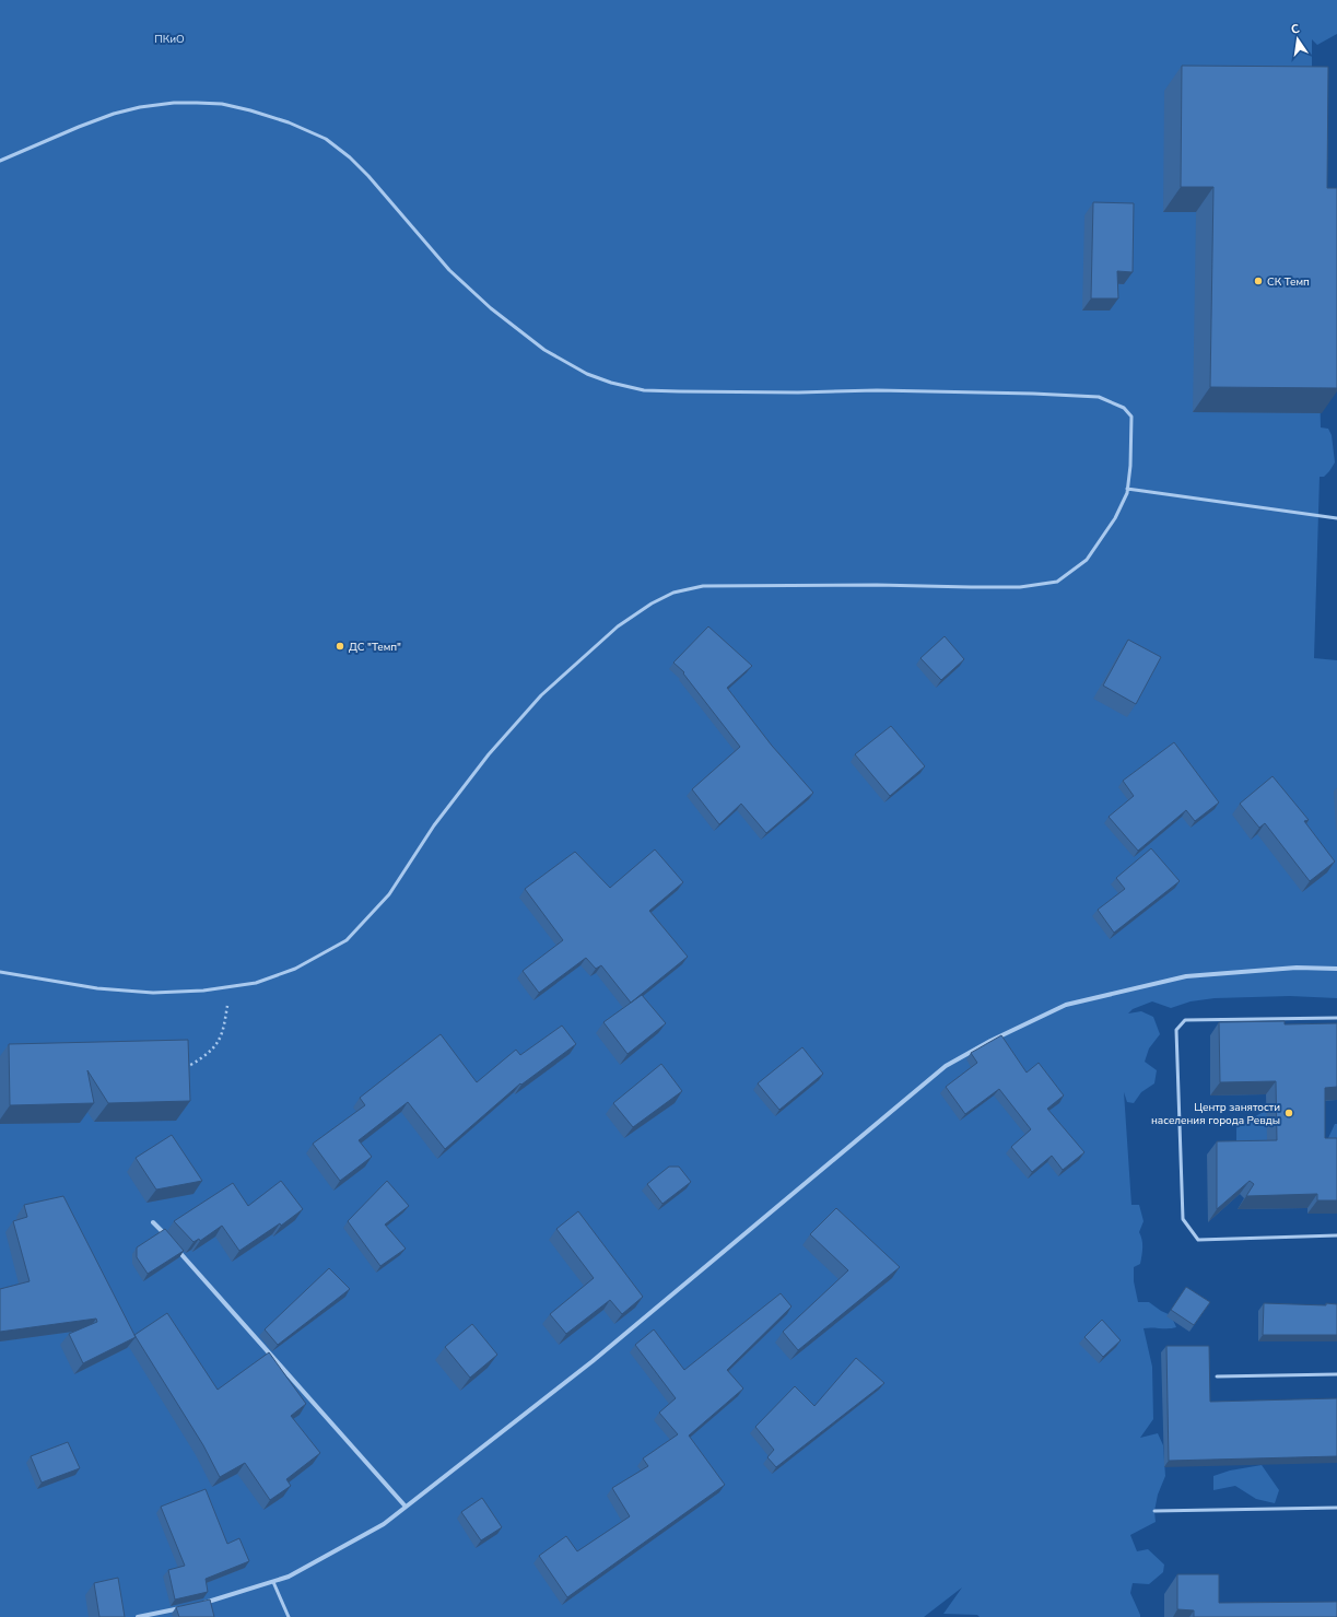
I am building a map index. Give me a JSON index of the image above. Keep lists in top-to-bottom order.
{
  "parks": ["ПКиО"],
  "places": ["СК Темп", "ДС \"Темп\"", "Центр занятости населения города Ревды"],
  "north": "top"
}
